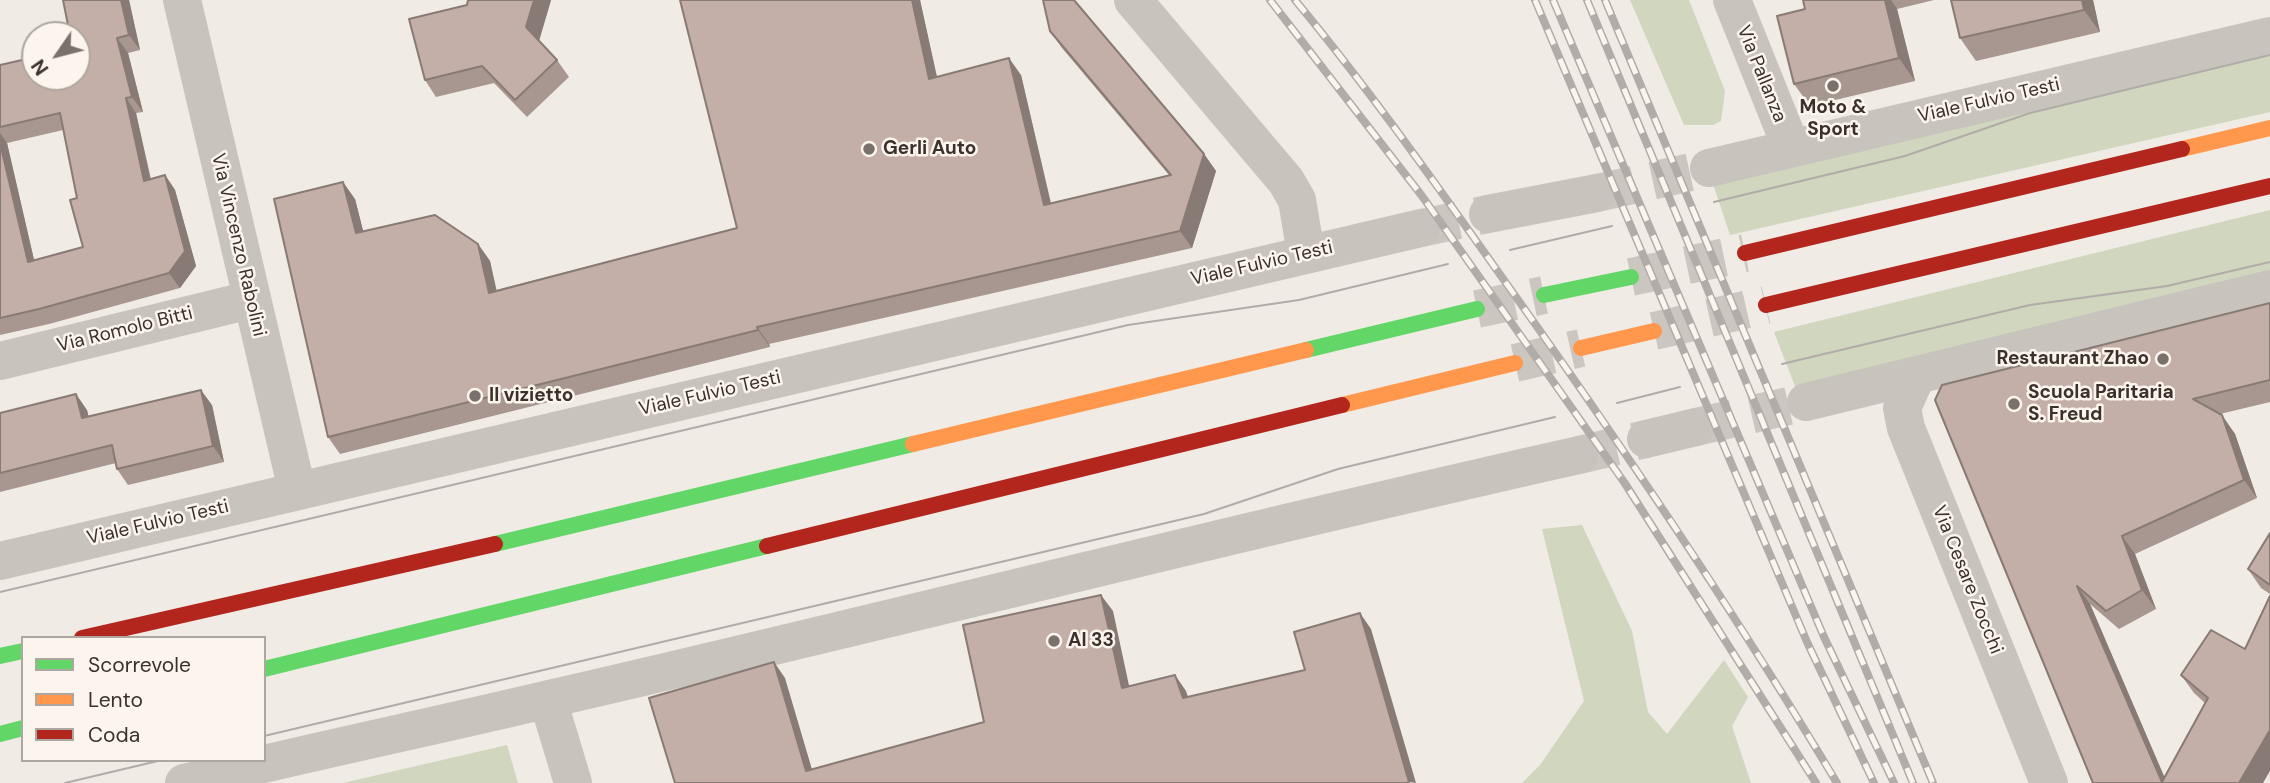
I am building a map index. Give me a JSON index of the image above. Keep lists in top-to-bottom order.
{
  "streets": {
    "street": [
      "Via Pallanza",
      "Viale Fulvio Testi",
      "Via Vincenzo Rabolini",
      "Via Romolo Bitti",
      "Via Cesare Zocchi"
    ]
  },
  "crossings": [
    ["Via Pallanza", "Viale Fulvio Testi"],
    ["Viale Fulvio Testi", "Via Vincenzo Rabolini"],
    ["Via Vincenzo Rabolini", "Via Romolo Bitti"]
  ],
  "places": [
    "Moto & Sport",
    "Gerli Auto",
    "Restaurant Zhao",
    "Il vizietto",
    "Scuola Paritaria S. Freud",
    "Al 33"
  ],
  "legend": ["Scorrevole", "Lento", "Coda"],
  "north": "bottom left"
}
